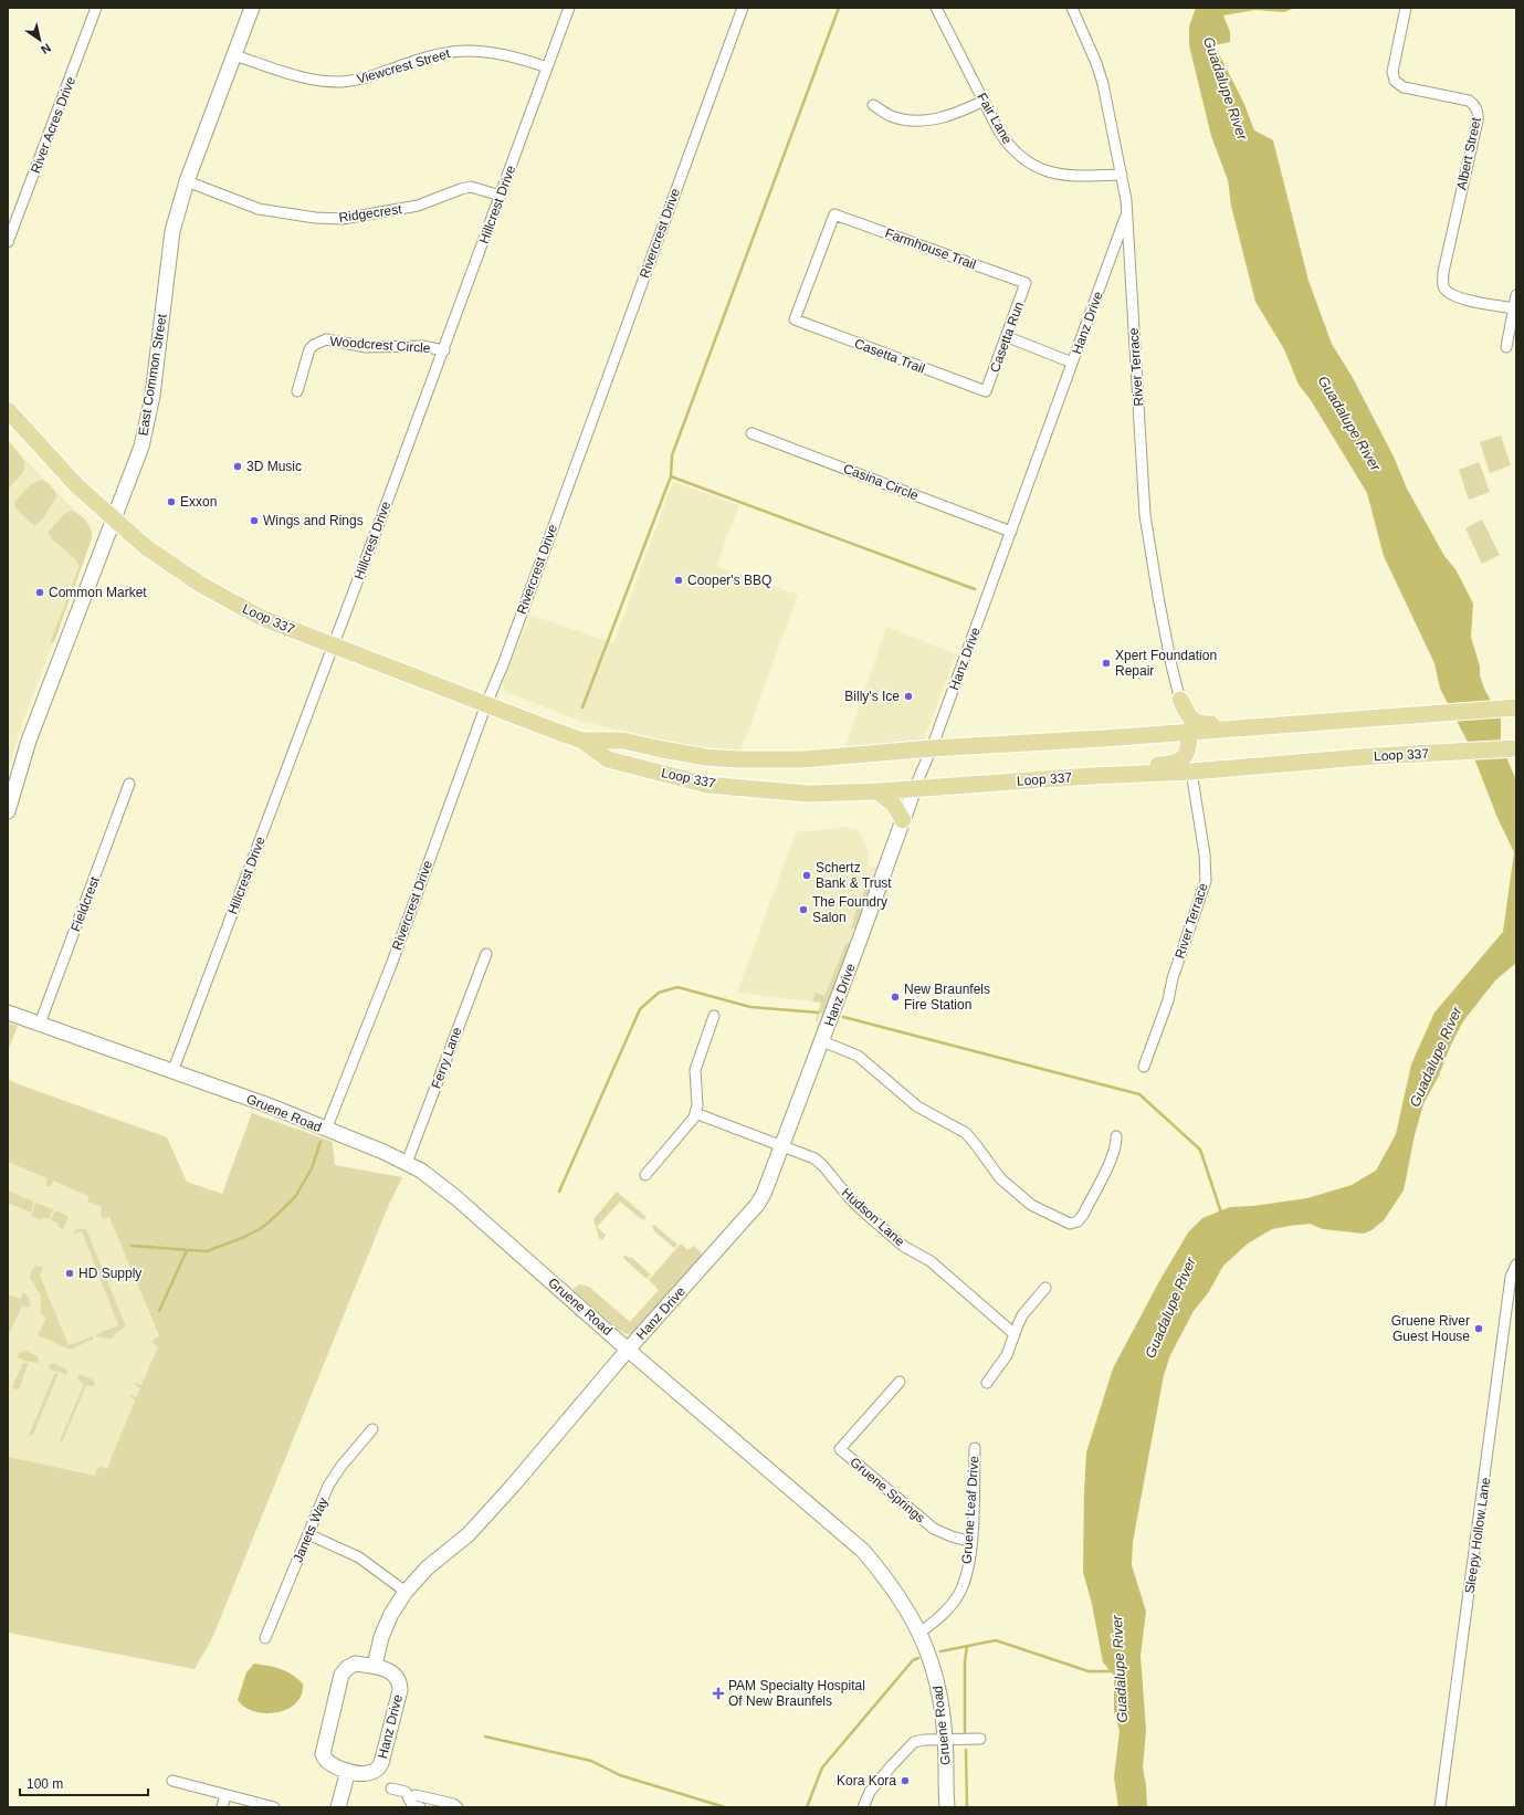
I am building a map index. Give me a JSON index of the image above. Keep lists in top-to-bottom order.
{
  "streets": {
    "main road": ["Loop 337"],
    "street": [
      "Viewcrest Street",
      "Fair Lane",
      "River Acres Drive",
      "Albert Street",
      "Hillcrest Drive",
      "Ridgecrest",
      "Rivercrest Drive",
      "Farmhouse Trail",
      "Hanz Drive",
      "Casetta Run",
      "Woodcrest Circle",
      "Casetta Trail",
      "River Terrace",
      "East Common Street",
      "Casina Circle",
      "Fieldcrest",
      "Ferry Lane",
      "Gruene Road",
      "Hudson Lane",
      "Gruene Springs",
      "Gruene Leaf Drive",
      "Janets Way",
      "Sleepy Hollow Lane"
    ]
  },
  "crossings": [
    ["Viewcrest Street", "Hillcrest Drive"],
    ["Viewcrest Street", "East Common Street"],
    ["Fair Lane", "River Terrace"],
    ["Hillcrest Drive", "Ridgecrest"],
    ["Hillcrest Drive", "Woodcrest Circle"],
    ["Hillcrest Drive", "Loop 337"],
    ["Hillcrest Drive", "Gruene Road"],
    ["Ridgecrest", "East Common Street"],
    ["Rivercrest Drive", "Loop 337"],
    ["Rivercrest Drive", "Gruene Road"],
    ["Farmhouse Trail", "Casetta Run"],
    ["Farmhouse Trail", "Casetta Trail"],
    ["Hanz Drive", "River Terrace"],
    ["Hanz Drive", "Casina Circle"],
    ["Hanz Drive", "Loop 337"],
    ["Hanz Drive", "Gruene Road"],
    ["Hanz Drive", "Hudson Lane"],
    ["Casetta Run", "Casetta Trail"],
    ["River Terrace", "Loop 337"],
    ["East Common Street", "Loop 337"],
    ["Fieldcrest", "Gruene Road"],
    ["Ferry Lane", "Gruene Road"],
    ["Gruene Road", "Gruene Leaf Drive"],
    ["Gruene Springs", "Gruene Leaf Drive"]
  ],
  "water": ["Guadalupe River"],
  "places": {
    "other": [
      "3D Music",
      "Exxon",
      "Wings and Rings",
      "Cooper's BBQ",
      "Common Market",
      "Xpert Foundation Repair",
      "Billy's Ice",
      "Schertz Bank & Trust",
      "The Foundry Salon",
      "New Braunfels Fire Station",
      "HD Supply",
      "Gruene River Guest House",
      "Kora Kora"
    ],
    "health": ["PAM Specialty Hospital Of New Braunfels"]
  },
  "scale_bar": "100 m",
  "north": "bottom right"
}
